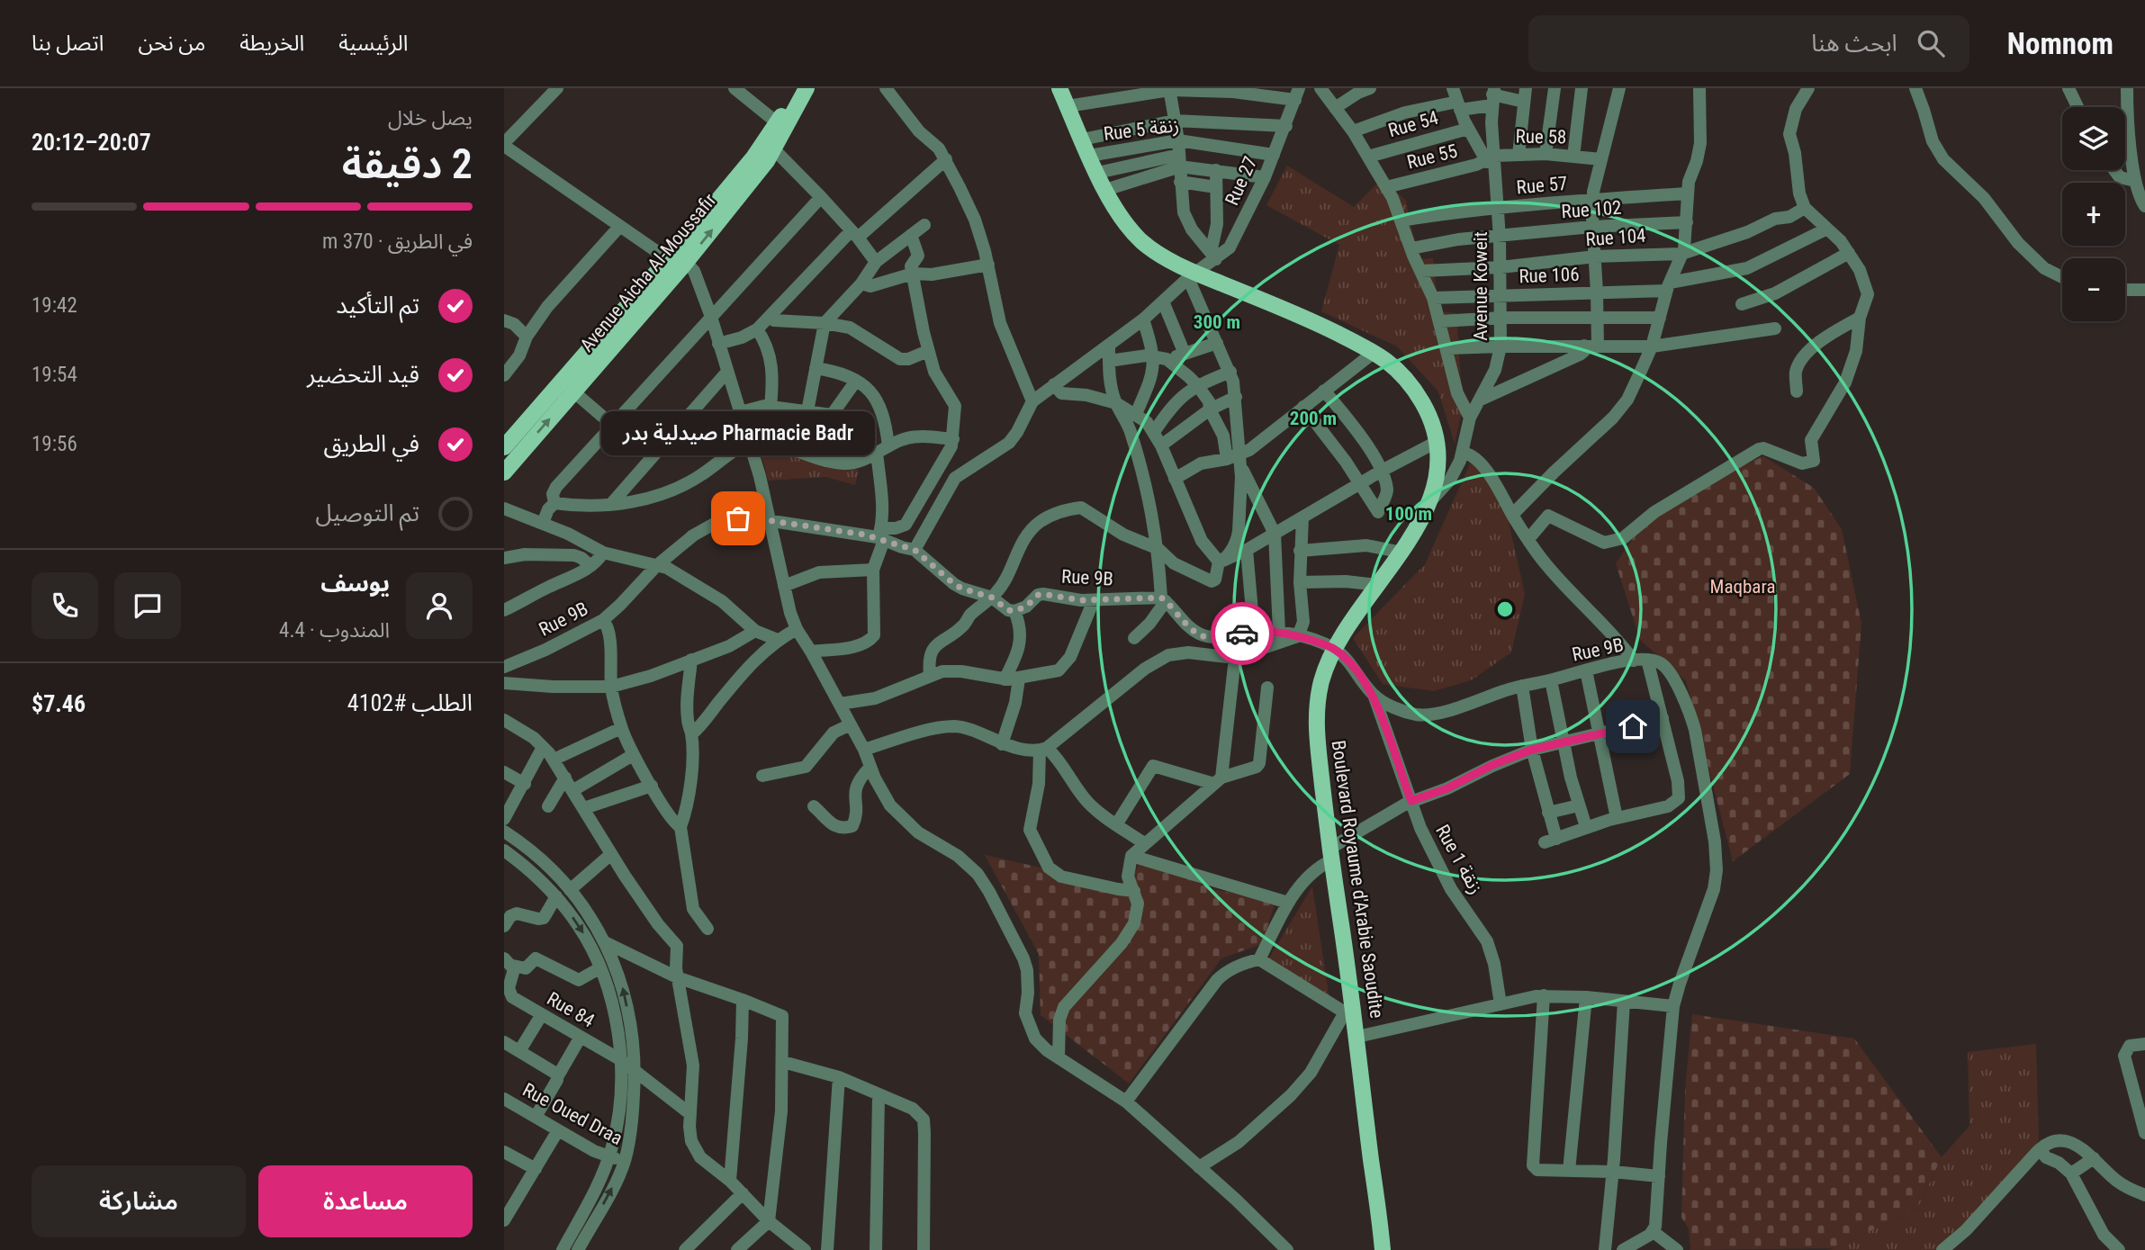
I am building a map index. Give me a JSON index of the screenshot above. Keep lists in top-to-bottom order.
{
  "streets": {
    "main road": ["Avenue Aicha Al-Moussafir", "Boulevard Royaume d'Arabie Saoudite"],
    "street": [
      "Rue 54",
      "Rue 5 زنقة",
      "Rue 58",
      "Rue 55",
      "Rue 27",
      "Rue 57",
      "Rue 102",
      "Rue 104",
      "Rue 106",
      "Avenue Koweit",
      "Rue 9B",
      "Rue 1 زنقة",
      "Rue 84",
      "Rue Oued Draa"
    ]
  },
  "crossings": [
    ["Rue 5 زنقة", "Rue 27"],
    ["Rue 5 زنقة", "Boulevard Royaume d'Arabie Saoudite"],
    ["Rue 58", "Rue 55"],
    ["Rue 58", "Avenue Koweit"],
    ["Rue 55", "Avenue Koweit"],
    ["Rue 27", "Boulevard Royaume d'Arabie Saoudite"],
    ["Rue 57", "Avenue Koweit"],
    ["Rue 102", "Avenue Koweit"],
    ["Rue 104", "Avenue Koweit"],
    ["Rue 106", "Avenue Koweit"],
    ["Avenue Koweit", "Boulevard Royaume d'Arabie Saoudite"],
    ["Rue 9B", "Rue 1 زنقة"],
    ["Rue 9B", "Boulevard Royaume d'Arabie Saoudite"]
  ],
  "parks": ["Maqbara"],
  "places": ["Pharmacie Badr صيدلية بدر"],
  "page": {
    "header": "Nomnom",
    "search": "ابحث هنا",
    "nav": [
      "الرئيسية",
      "الخريطة",
      "من نحن",
      "اتصل بنا"
    ],
    "heading": ["2 دقيقة", "يصل خلال", "20:07–20:12"],
    "panel": [
      "يوسف",
      "المندوب · 4.4",
      "الطلب #4102",
      "$7.46"
    ],
    "map_buttons": ["+", "−"],
    "bar": "في الطريق · 370 m",
    "list": [
      ["تم التأكيد", "19:42"],
      ["قيد التحضير", "19:54"],
      ["في الطريق", "19:56"],
      "تم التوصيل"
    ],
    "bubble": "Pharmacie Badr صيدلية بدر",
    "buttons": ["مساعدة", "مشاركة"]
  },
  "rings": ["300 m", "200 m", "100 m"]
}
